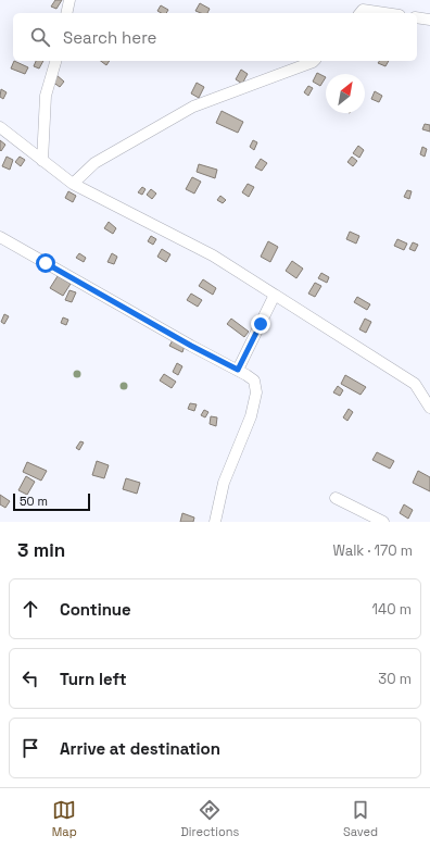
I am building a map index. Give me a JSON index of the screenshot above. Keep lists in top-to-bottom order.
{
  "scale_bar": "50 m",
  "north": "top right",
  "page": {
    "search": "Search here",
    "scale": "50 m",
    "heading": ["3 min", "Walk · 170 m"],
    "list": [
      ["Continue", "140 m"],
      ["Turn left", "30 m"],
      "Arrive at destination"
    ],
    "nav": ["Map", "Directions", "Saved"]
  }
}
